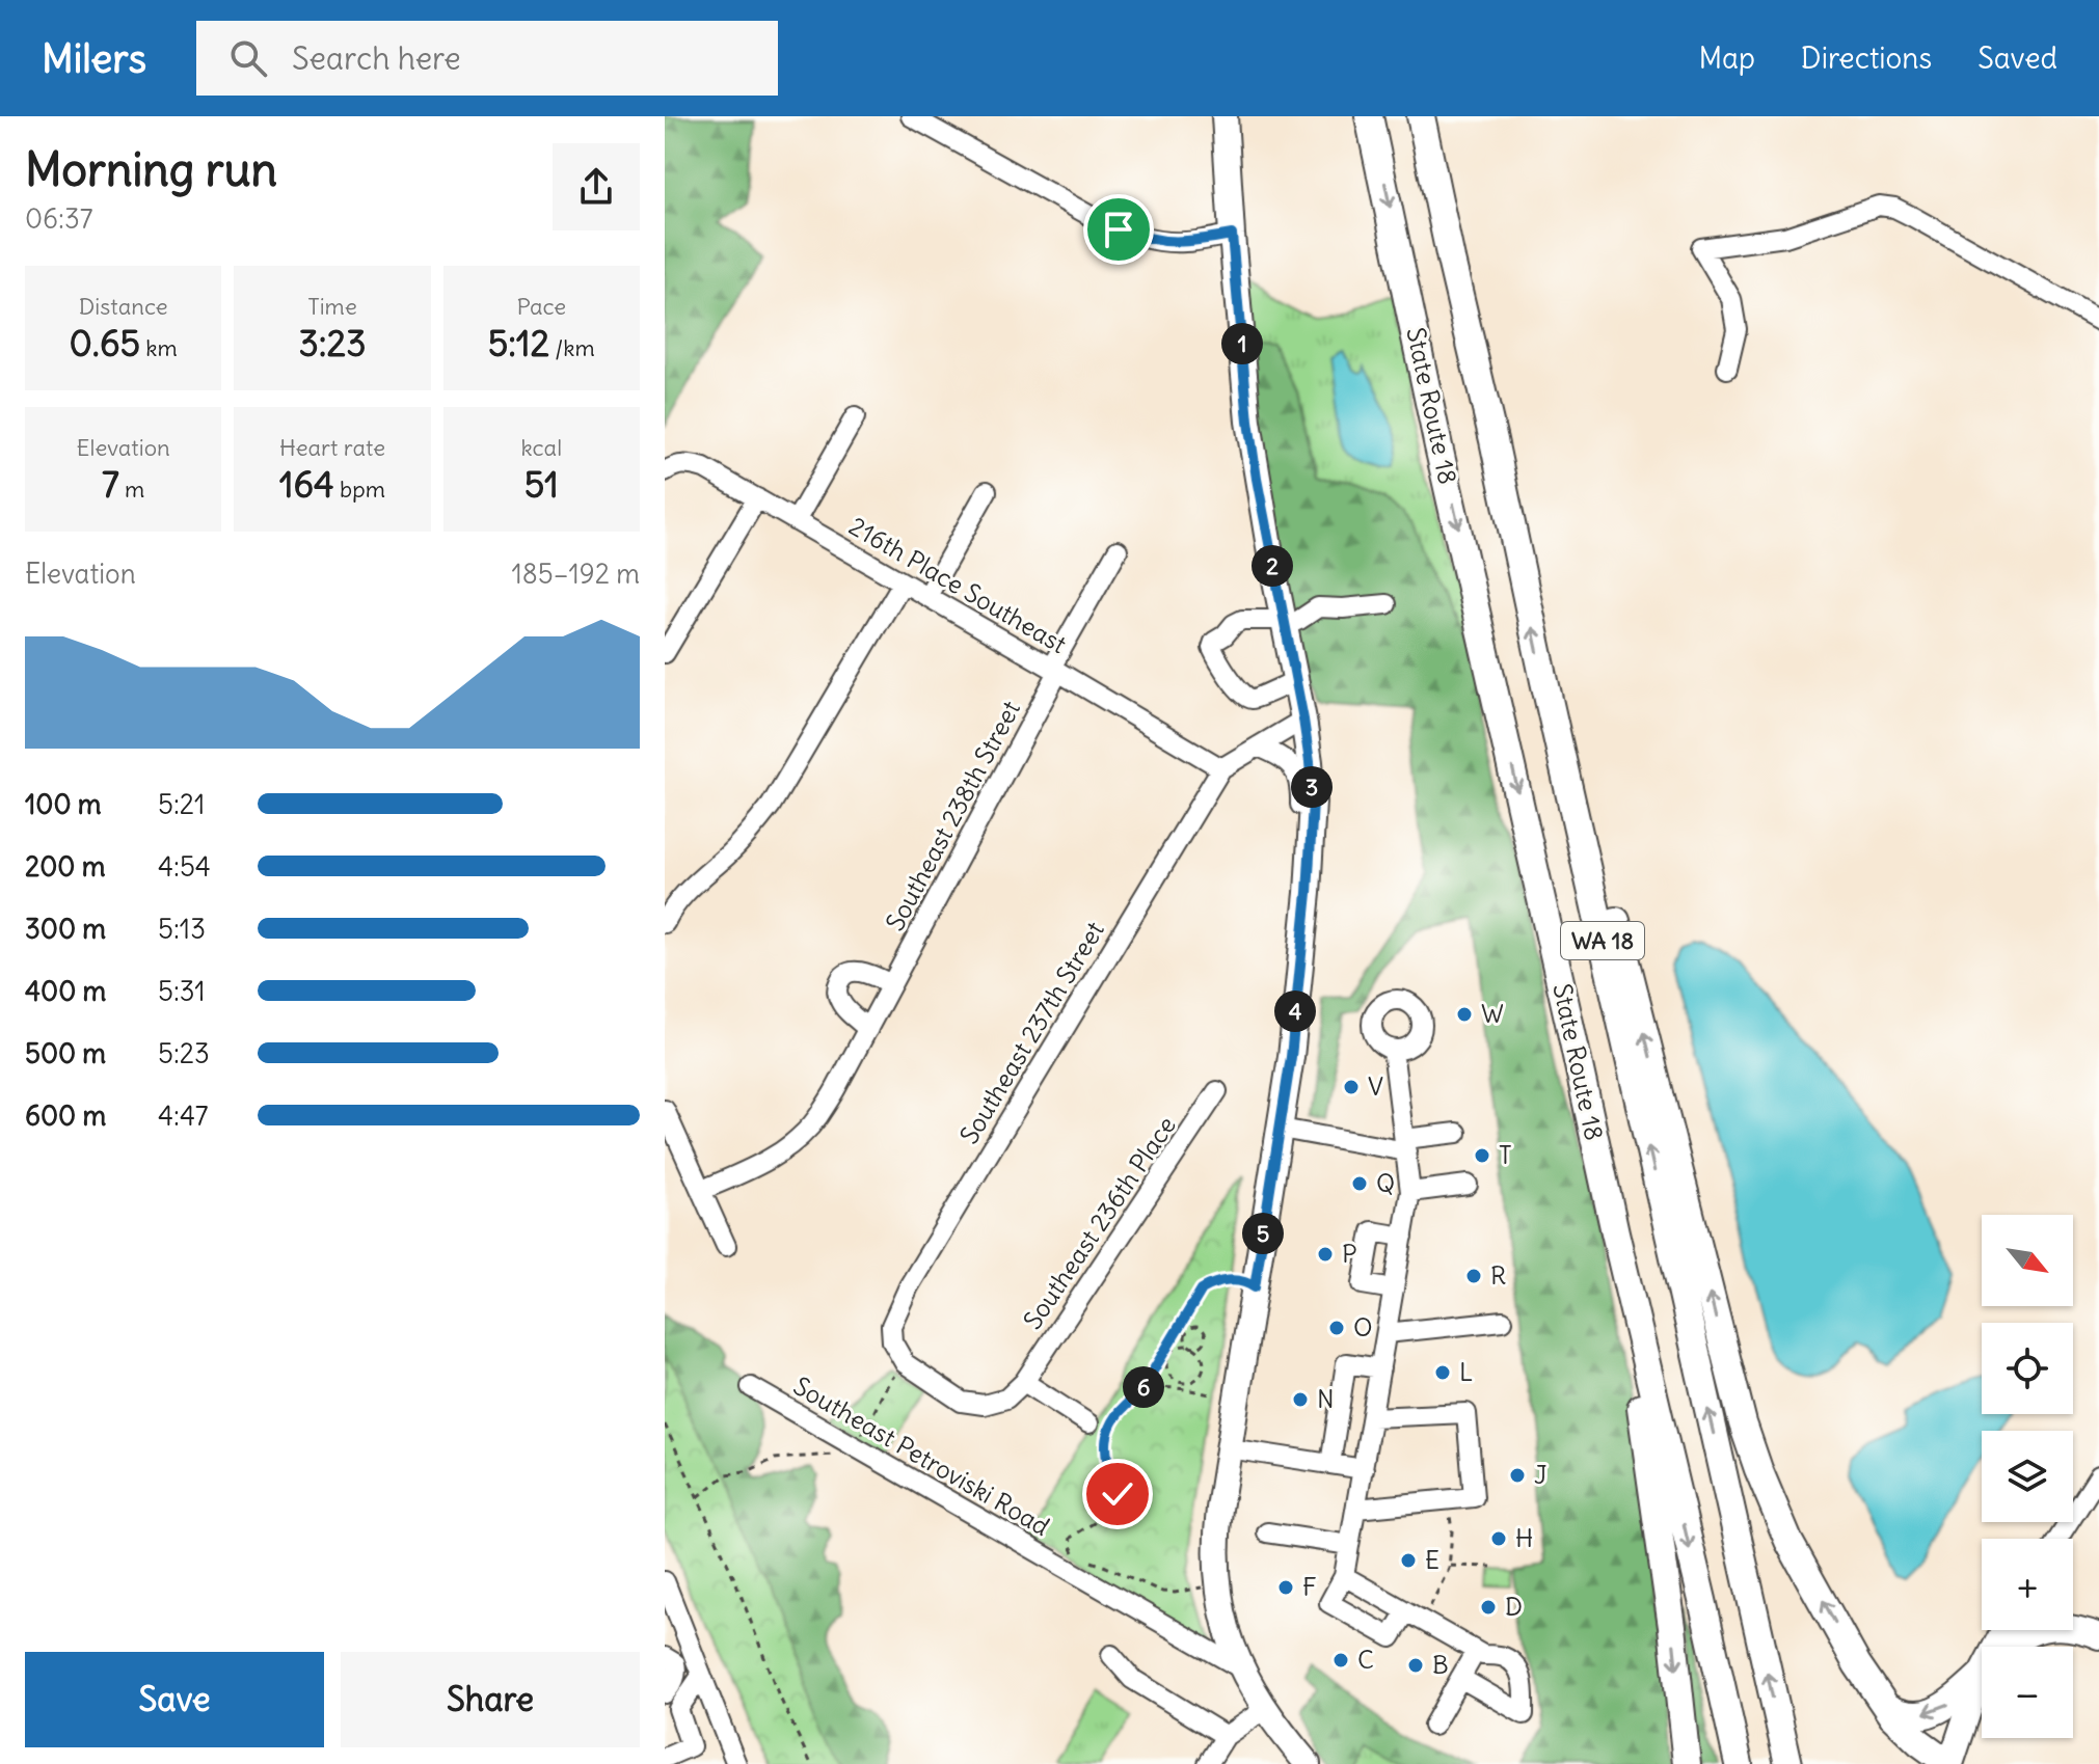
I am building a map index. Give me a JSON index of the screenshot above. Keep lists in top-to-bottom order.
{
  "streets": {
    "highway": ["State Route 18", "WA 18"],
    "street": [
      "216th Place Southeast",
      "Southeast 238th Street",
      "Southeast 237th Street",
      "Southeast 236th Place",
      "Southeast Petroviski Road"
    ]
  },
  "crossings": [
    ["216th Place Southeast", "Southeast 238th Street"],
    ["216th Place Southeast", "Southeast 237th Street"],
    ["Southeast 237th Street", "Southeast 236th Place"]
  ],
  "places": [
    "W",
    "V",
    "T",
    "Q",
    "P",
    "R",
    "O",
    "L",
    "N",
    "J",
    "H",
    "E",
    "F",
    "D",
    "C",
    "B"
  ],
  "north": "bottom right",
  "page": {
    "header": "Milers",
    "search": "Search here",
    "nav": ["Map", "Directions", "Saved"],
    "heading": ["Morning run", "06:37"],
    "stats": [
      ["Distance", "0.65 km"],
      ["Time", "3:23"],
      ["Pace", "5:12 /km"],
      ["Elevation", "7 m"],
      ["Heart rate", "164 bpm"],
      ["kcal", "51"]
    ],
    "pins": [
      "1",
      "2",
      "3",
      "4",
      "5",
      "6"
    ],
    "chart": ["Elevation", "185–192 m"],
    "list": [
      {
        "name": "100 m",
        "note": "5:21"
      },
      {
        "name": "200 m",
        "note": "4:54"
      },
      {
        "name": "300 m",
        "note": "5:13"
      },
      {
        "name": "400 m",
        "note": "5:31"
      },
      {
        "name": "500 m",
        "note": "5:23"
      },
      {
        "name": "600 m",
        "note": "4:47"
      }
    ],
    "map_buttons": ["+", "−"],
    "buttons": ["Save", "Share"]
  }
}
